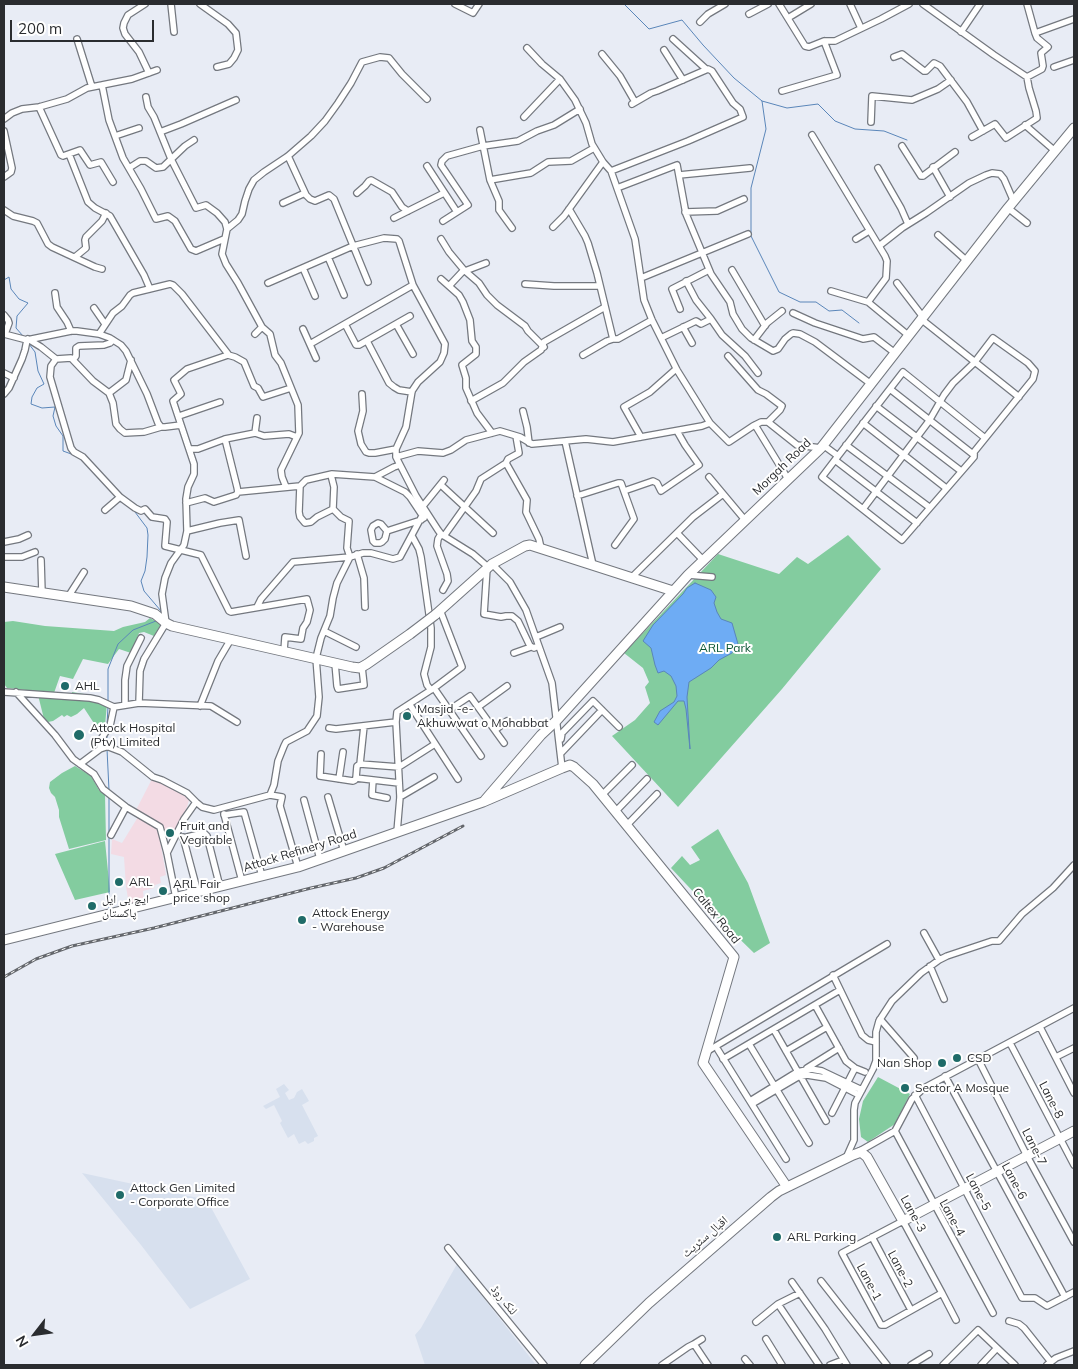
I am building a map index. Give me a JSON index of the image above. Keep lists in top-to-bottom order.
{
  "streets": {
    "street": [
      "Morgah Road",
      "Attock Refinery Road",
      "Caltex Road",
      "Lane-8",
      "Lane-7",
      "Lane-6",
      "Lane-5",
      "Lane-3",
      "Lane-4",
      "اقبال سٹریٹ",
      "Lane-2",
      "Lane-1",
      "لنک روڈ"
    ]
  },
  "crossings": [
    ["Morgah Road", "Attock Refinery Road"],
    ["Caltex Road", "اقبال سٹریٹ"],
    ["Lane-6", "Lane-5"],
    ["Lane-3", "اقبال سٹریٹ"],
    ["Lane-2", "Lane-1"]
  ],
  "parks": ["ARL Park"],
  "places": [
    "AHL",
    "Masjid -e- Akhuwwat o Mohabbat",
    "Attock Hospital (Ptv) Limited",
    "Fruit and Vegitable",
    "ARL",
    "ARL Fair price shop",
    "ایچ بی ایل پاکستان",
    "Attock Energy - Warehouse",
    "CSD",
    "Nan Shop",
    "Sector A Mosque",
    "Attock Gen Limited - Corporate Office",
    "ARL Parking"
  ],
  "scale_bar": "200 m",
  "north": "bottom left"
}
